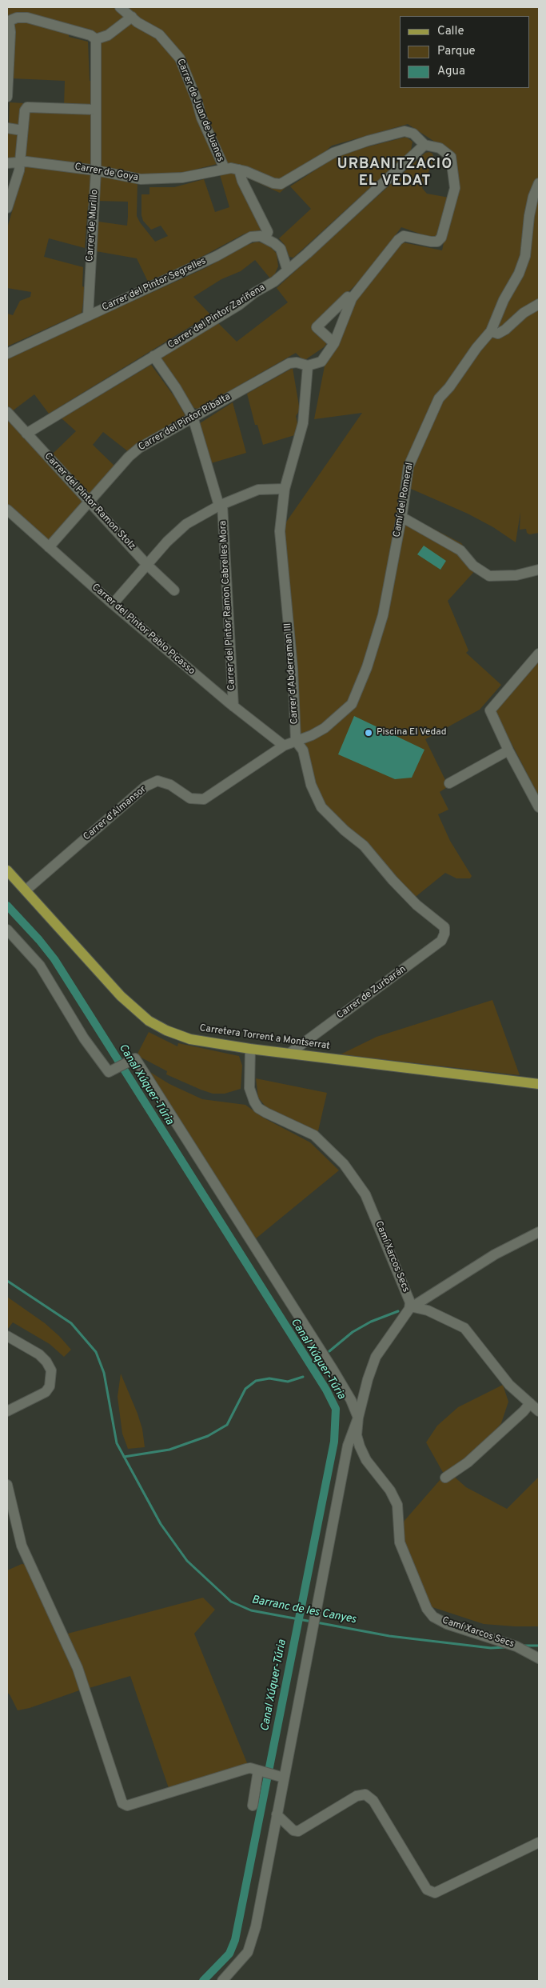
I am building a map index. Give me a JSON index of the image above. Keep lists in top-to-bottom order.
{
  "streets": {
    "main road": ["Carretera Torrent a Montserrat"],
    "street": [
      "Carrer de Juan de Juanes",
      "Carrer de Goya",
      "Carrer de Murillo",
      "Carrer del Pintor Segrelles",
      "Carrer del Pintor Zariñena",
      "Carrer del Pintor Ribalta",
      "Camí del Romeral",
      "Carrer del Pintor Ramon Stolz",
      "Carrer del Pintor Ramon Cabrelles Mora",
      "Carrer del Pintor Pablo Picasso",
      "Carrer d'Abderraman III",
      "Carrer d'Almansor",
      "Carrer de Zurbarán",
      "Camí Xarcos Secs"
    ]
  },
  "crossings": [
    ["Carrer de Juan de Juanes", "Carrer de Goya"],
    ["Carrer de Goya", "Carrer de Murillo"],
    ["Carrer de Goya", "Carrer del Pintor Zariñena"],
    ["Carrer de Murillo", "Carrer del Pintor Segrelles"],
    ["Carrer del Pintor Zariñena", "Carrer del Pintor Ramon Stolz"],
    ["Carrer del Pintor Zariñena", "Carrer del Pintor Ramon Cabrelles Mora"],
    ["Carrer del Pintor Ribalta", "Carrer del Pintor Ramon Stolz"],
    ["Carrer del Pintor Ribalta", "Carrer del Pintor Ramon Cabrelles Mora"],
    ["Carrer del Pintor Ribalta", "Carrer del Pintor Pablo Picasso"],
    ["Carrer del Pintor Ribalta", "Carrer d'Abderraman III"],
    ["Camí del Romeral", "Carrer d'Abderraman III"],
    ["Camí del Romeral", "Carrer d'Almansor"],
    ["Carrer del Pintor Ramon Cabrelles Mora", "Carrer del Pintor Pablo Picasso"],
    ["Carrer del Pintor Pablo Picasso", "Carrer d'Almansor"],
    ["Carrer d'Abderraman III", "Carrer d'Almansor"],
    ["Carrer d'Abderraman III", "Carrer de Zurbarán"],
    ["Carrer d'Almansor", "Carretera Torrent a Montserrat"],
    ["Carrer de Zurbarán", "Carretera Torrent a Montserrat"],
    ["Carretera Torrent a Montserrat", "Camí Xarcos Secs"]
  ],
  "districts": ["URBANITZACIÓ EL VEDAT"],
  "water": ["Canal Xúquer-Túria", "Barranc de les Canyes"],
  "places": ["Piscina El Vedad"],
  "legend": ["Calle", "Parque", "Agua"]
}
